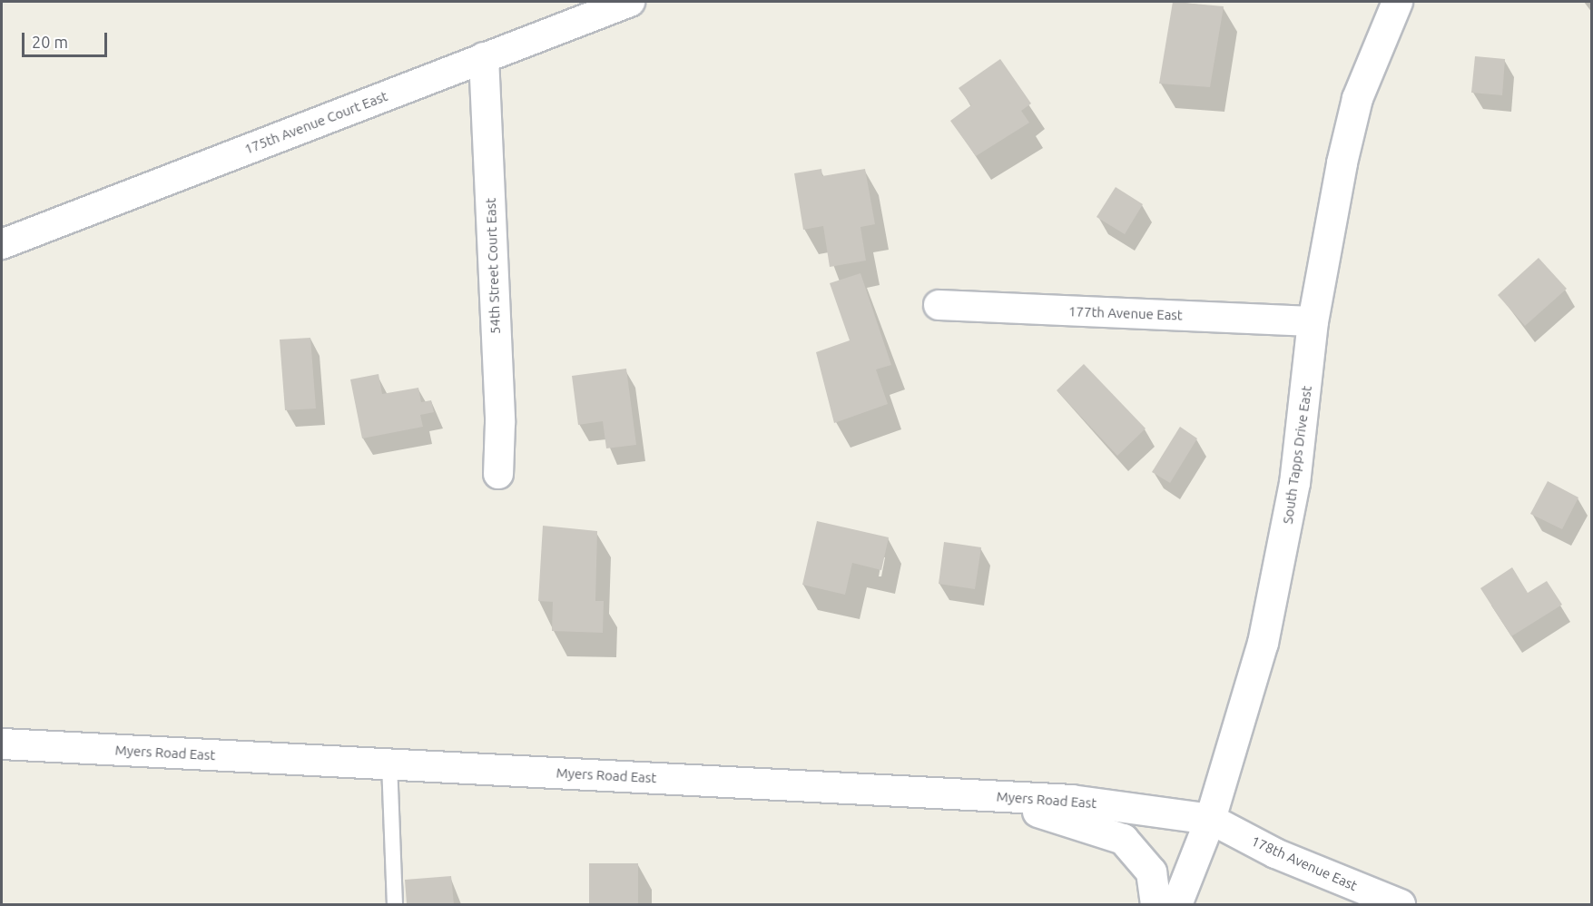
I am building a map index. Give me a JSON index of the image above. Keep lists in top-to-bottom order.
{
  "streets": {
    "street": [
      "175th Avenue Court East",
      "54th Street Court East",
      "177th Avenue East",
      "South Tapps Drive East",
      "Myers Road East",
      "178th Avenue East"
    ]
  },
  "crossings": [
    ["175th Avenue Court East", "54th Street Court East"],
    ["177th Avenue East", "South Tapps Drive East"],
    ["South Tapps Drive East", "Myers Road East"],
    ["South Tapps Drive East", "178th Avenue East"],
    ["Myers Road East", "178th Avenue East"]
  ],
  "scale_bar": "20 m"
}
